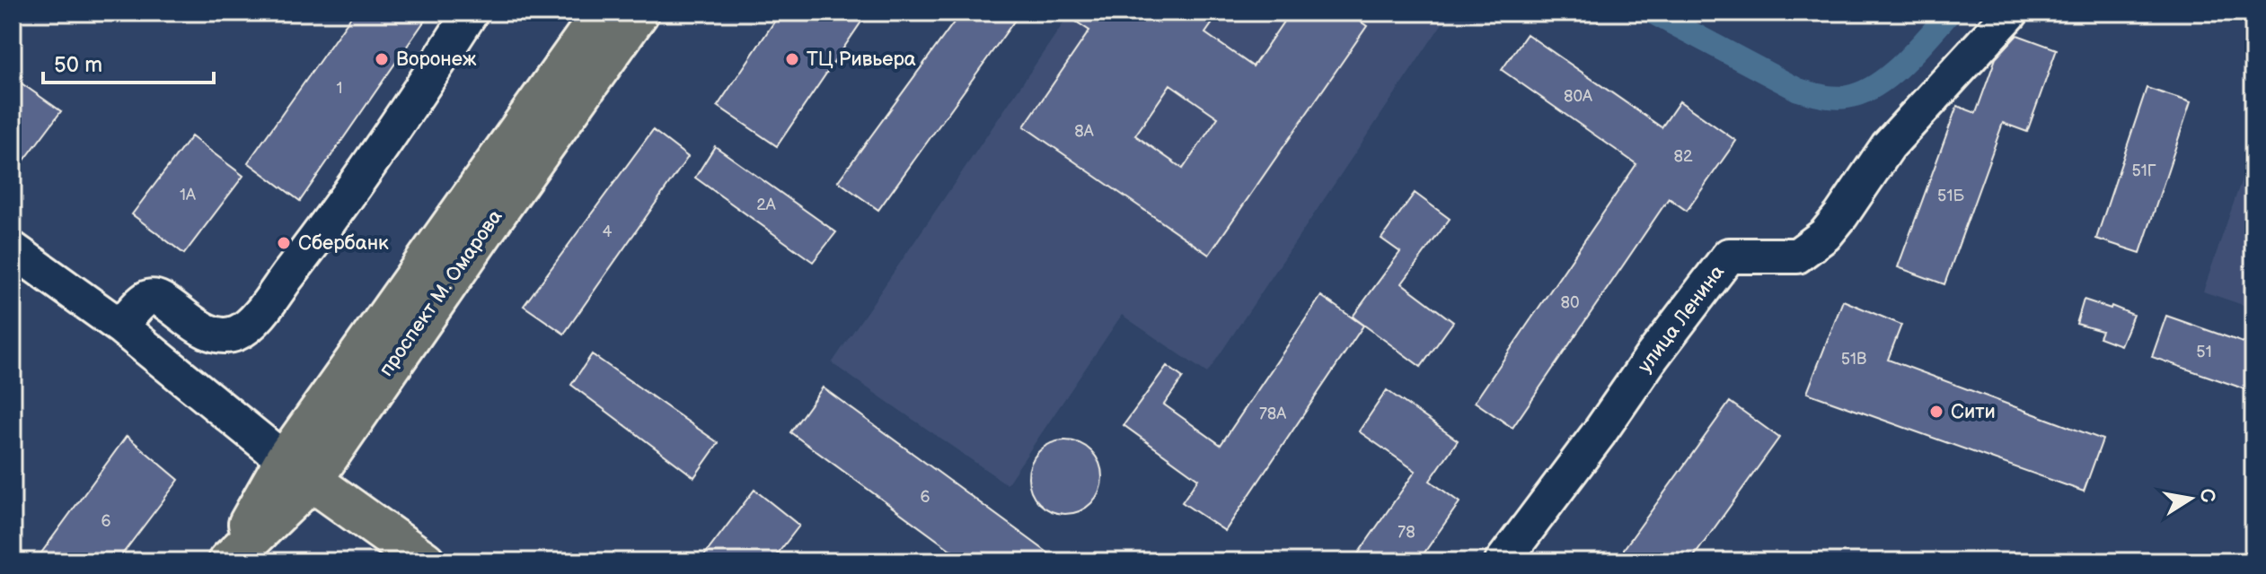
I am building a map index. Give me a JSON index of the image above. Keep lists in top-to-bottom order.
{
  "streets": {
    "main road": ["проспект М. Омарова"],
    "street": ["улица Ленина"]
  },
  "places": [
    "Воронеж",
    "ТЦ Ривьера",
    "Сбербанк",
    "Сити"
  ],
  "house_numbers": [
    "1",
    "80А",
    "8А",
    "82",
    "51Г",
    "1А",
    "51Б",
    "2А",
    "4",
    "80",
    "51",
    "51В",
    "78А",
    "6",
    "6",
    "78"
  ],
  "scale_bar": "50 m",
  "north": "right"
}
